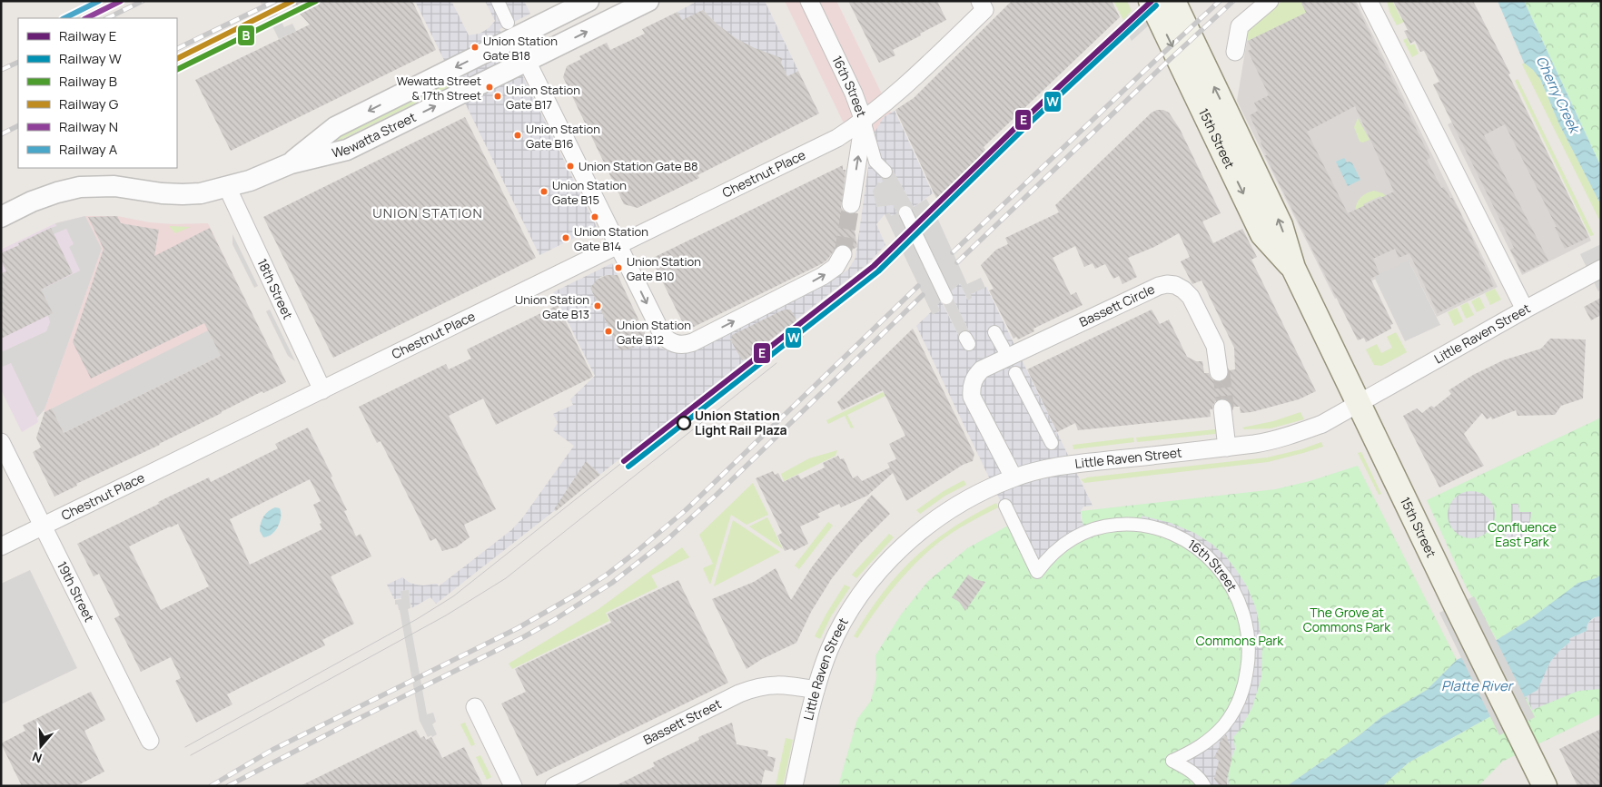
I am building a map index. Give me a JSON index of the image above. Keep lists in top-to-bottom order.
{
  "streets": {
    "main road": ["15th Street"],
    "street": [
      "16th Street",
      "Wewatta Street",
      "Chestnut Place",
      "18th Street",
      "Bassett Circle",
      "Little Raven Street",
      "19th Street",
      "Bassett Street"
    ]
  },
  "crossings": [
    ["16th Street", "Chestnut Place"],
    ["Wewatta Street", "18th Street"],
    ["15th Street", "Little Raven Street"],
    ["Chestnut Place", "18th Street"],
    ["Chestnut Place", "19th Street"],
    ["Bassett Circle", "Little Raven Street"],
    ["Little Raven Street", "Bassett Street"]
  ],
  "districts": ["UNION STATION"],
  "water": ["Cherry Creek", "Platte River"],
  "parks": ["Confluence East Park", "The Grove at Commons Park", "Commons Park"],
  "places": [
    "Union Station Gate B18",
    "Wewatta Street & 17th Street",
    "Union Station Gate B17",
    "Union Station Gate B16",
    "Union Station Gate B8",
    "Union Station Gate B15",
    "Union Station Gate B14",
    "Union Station Gate B10",
    "Union Station Gate B13",
    "Union Station Gate B12",
    "Union Station Light Rail Plaza"
  ],
  "lines": [
    "rail line E",
    "rail line B",
    "rail line G",
    "rail line N",
    "rail line A",
    "rail line W"
  ],
  "legend": [
    "Railway E",
    "Railway W",
    "Railway B",
    "Railway G",
    "Railway N",
    "Railway A"
  ],
  "north": "bottom"
}
